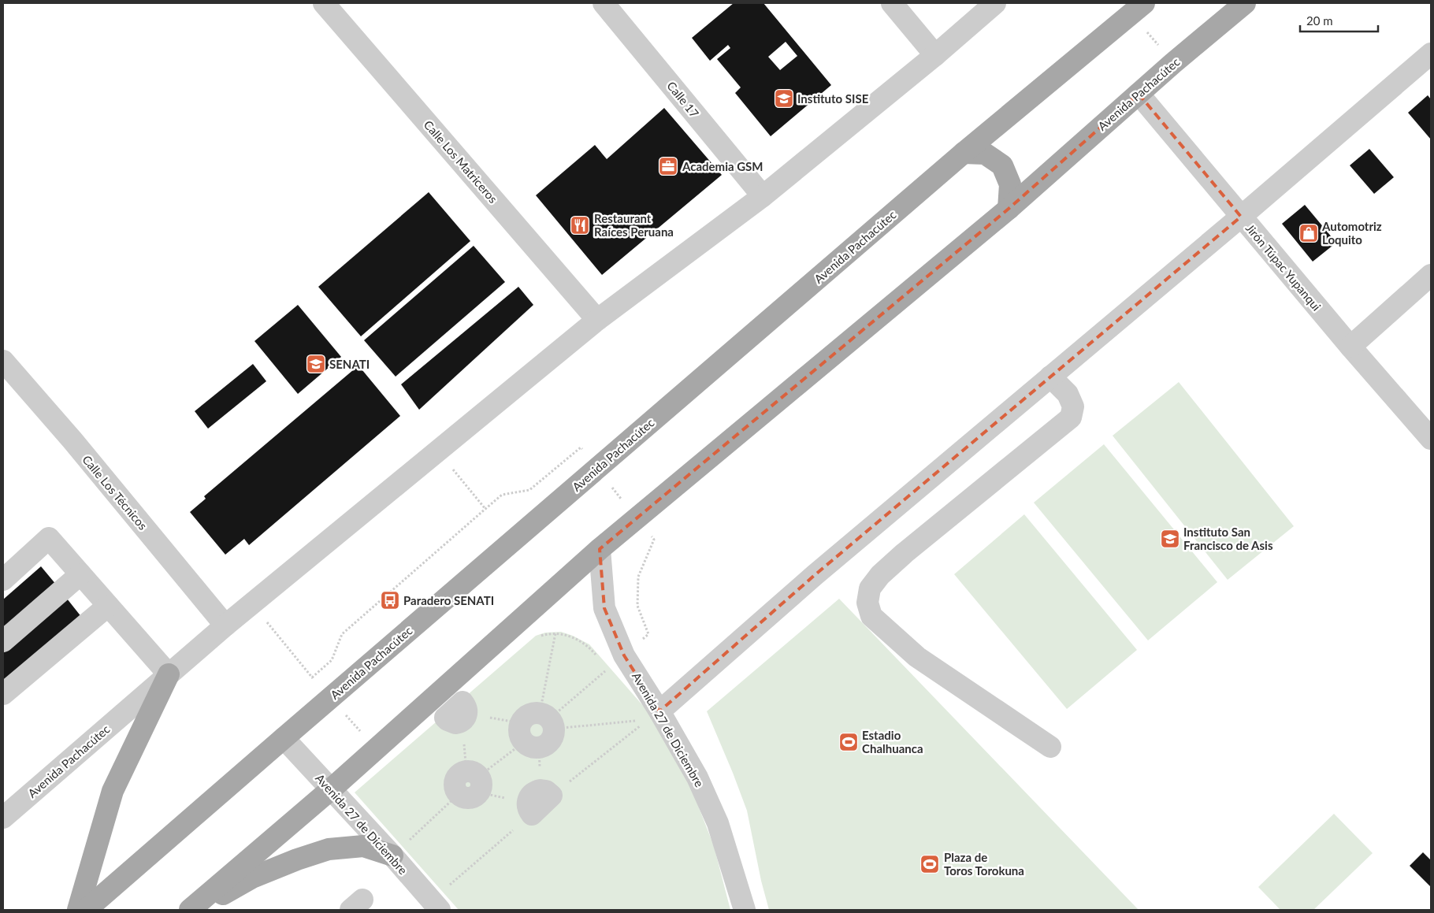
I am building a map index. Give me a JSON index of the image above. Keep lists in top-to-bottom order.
{
  "streets": {
    "main road": ["Avenida Pachacútec"],
    "street": [
      "Calle 17",
      "Calle Los Matriceros",
      "Jirón Túpac Yupanqui",
      "Calle Los Técnicos",
      "Avenida 27 de Diciembre"
    ]
  },
  "crossings": [
    ["Avenida Pachacútec", "Calle 17"],
    ["Avenida Pachacútec", "Calle Los Matriceros"],
    ["Avenida Pachacútec", "Jirón Túpac Yupanqui"],
    ["Avenida Pachacútec", "Calle Los Técnicos"],
    ["Avenida Pachacútec", "Avenida 27 de Diciembre"]
  ],
  "places": {
    "school or university": ["Instituto SISE", "SENATI", "Instituto San Francisco de Asis"],
    "office": ["Academia GSM"],
    "restaurant": ["Restaurant Raíces Peruana"],
    "shop": ["Automotriz Loquito"],
    "bus stop": ["Paradero SENATI"],
    "sports": ["Estadio Chalhuanca", "Plaza de Toros Torokuna"]
  },
  "scale_bar": "20 m"
}
